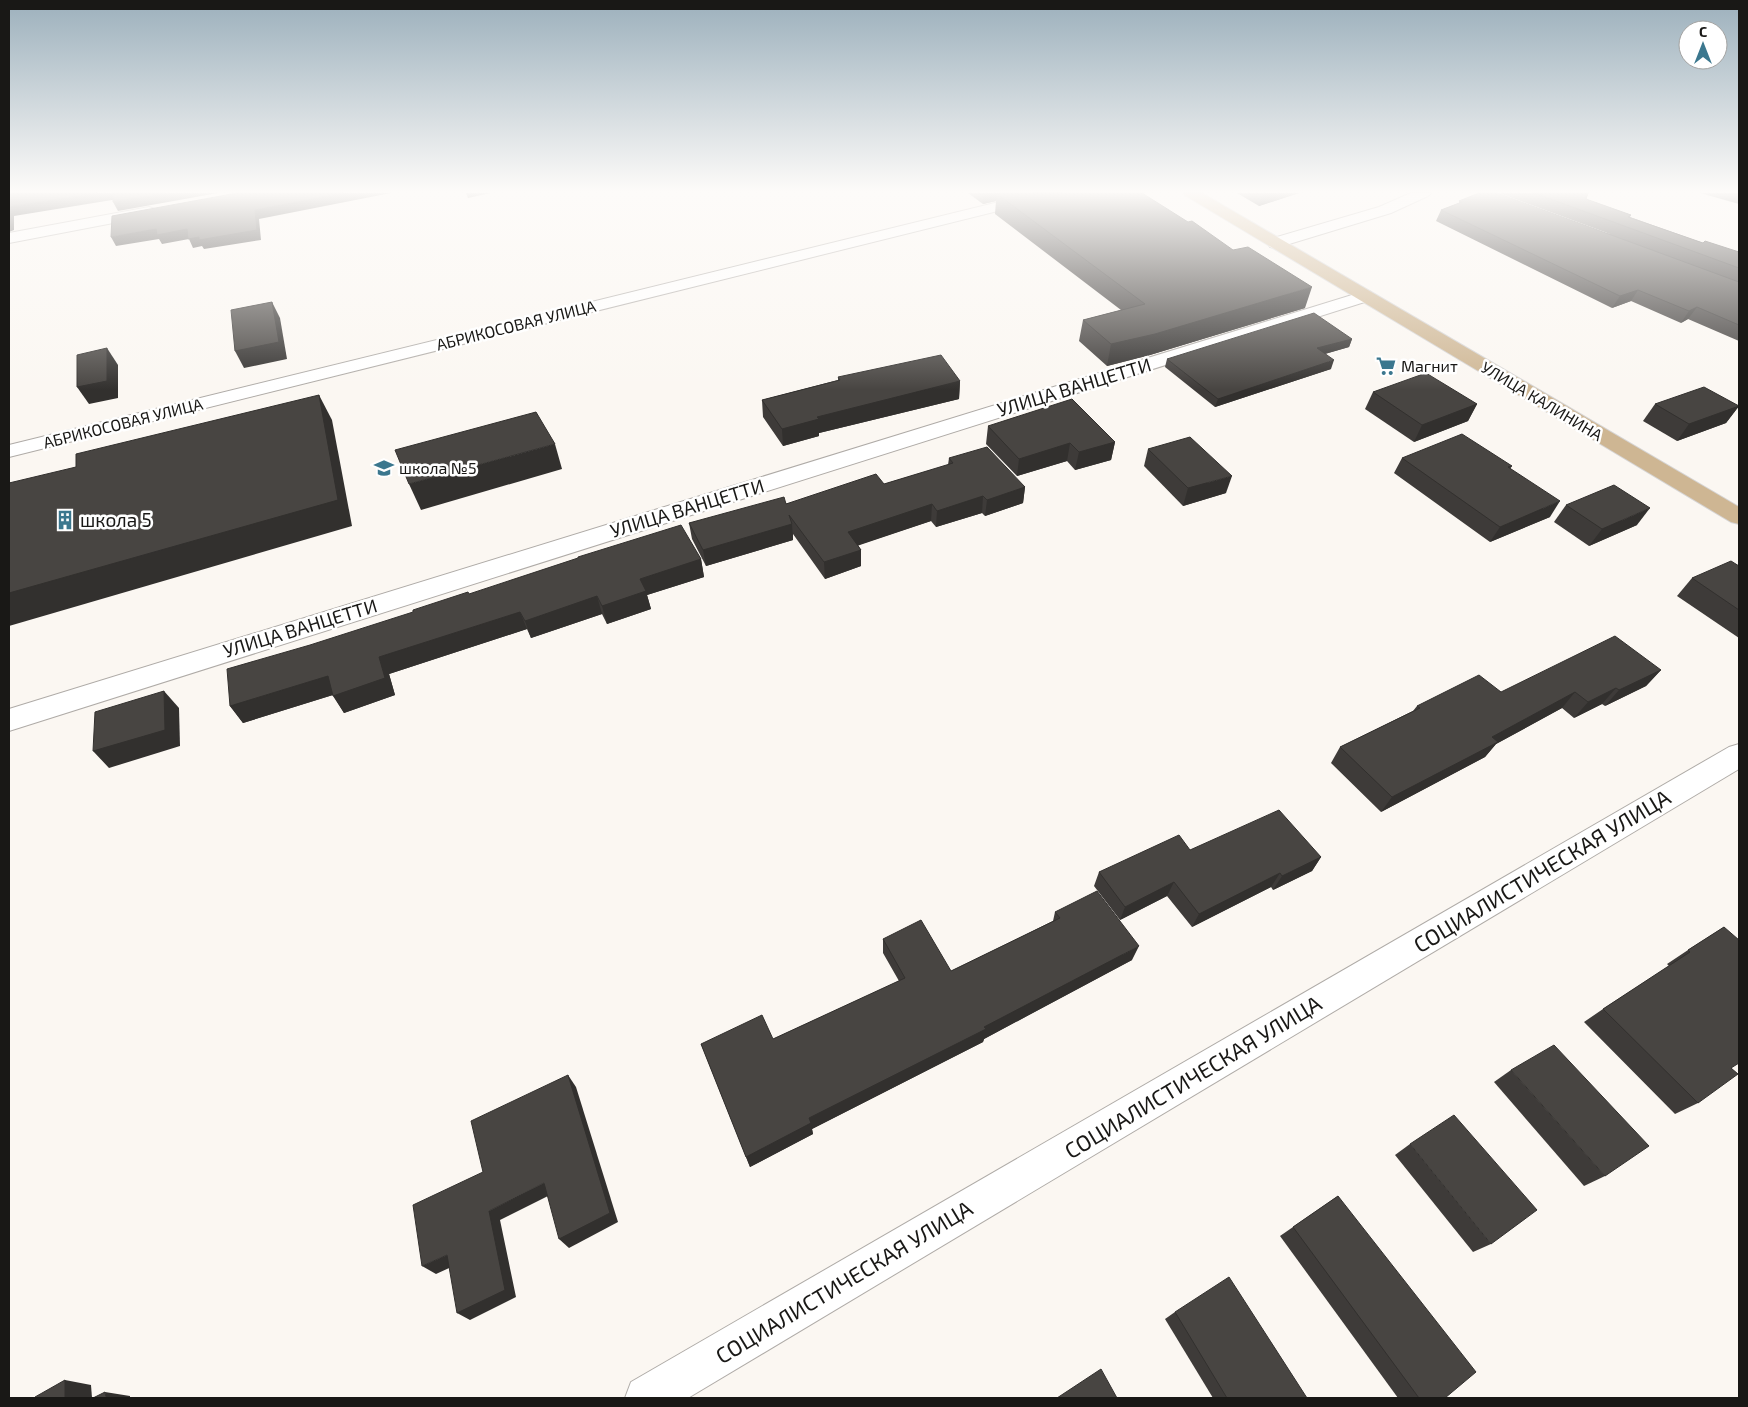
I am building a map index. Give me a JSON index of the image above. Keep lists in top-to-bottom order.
{
  "streets": {
    "main road": ["УЛИЦА КАЛИНИНА"],
    "street": ["АБРИКОСОВАЯ УЛИЦА", "УЛИЦА ВАНЦЕТТИ", "СОЦИАЛИСТИЧЕСКАЯ УЛИЦА"]
  },
  "crossings": [
    ["УЛИЦА ВАНЦЕТТИ", "УЛИЦА КАЛИНИНА"]
  ],
  "places": {
    "supermarket": ["Магнит"],
    "school or university": ["школа №5"],
    "building": ["школа 5"]
  },
  "north": "top"
}
